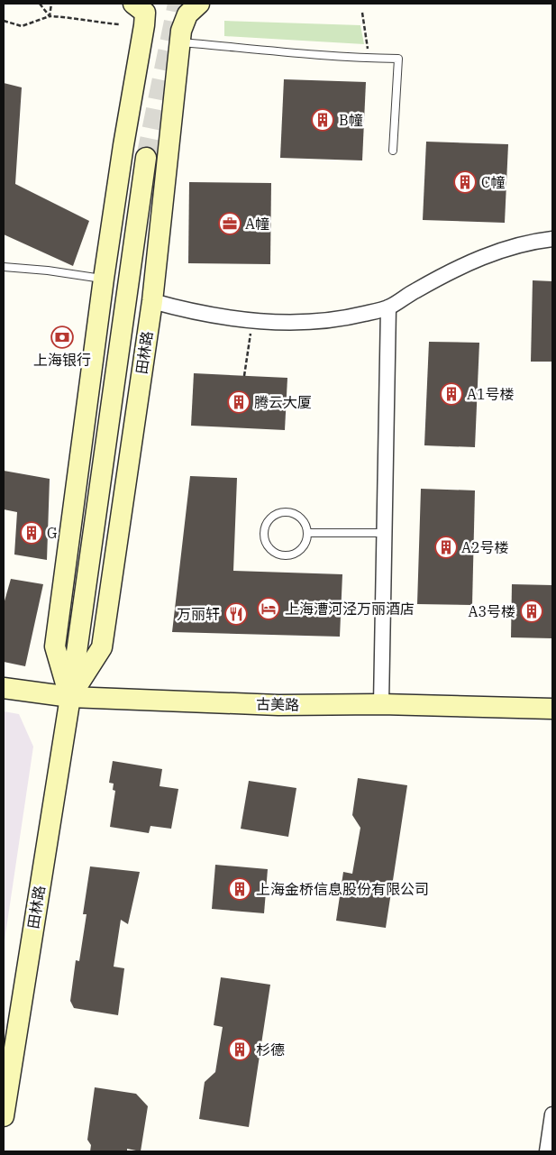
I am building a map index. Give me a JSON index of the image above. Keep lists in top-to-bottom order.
{
  "streets": {
    "street": ["田林路", "古美路"]
  },
  "crossings": [
    ["田林路", "古美路"]
  ],
  "places": {
    "building": [
      "B幢",
      "C幢",
      "A1号楼",
      "腾云大厦",
      "G",
      "A2号楼",
      "A3号楼",
      "上海金桥信息股份有限公司",
      "杉德"
    ],
    "office": ["A幢"],
    "bank": ["上海银行"],
    "hotel": ["上海漕河泾万丽酒店"],
    "restaurant": ["万丽轩"]
  }
}
